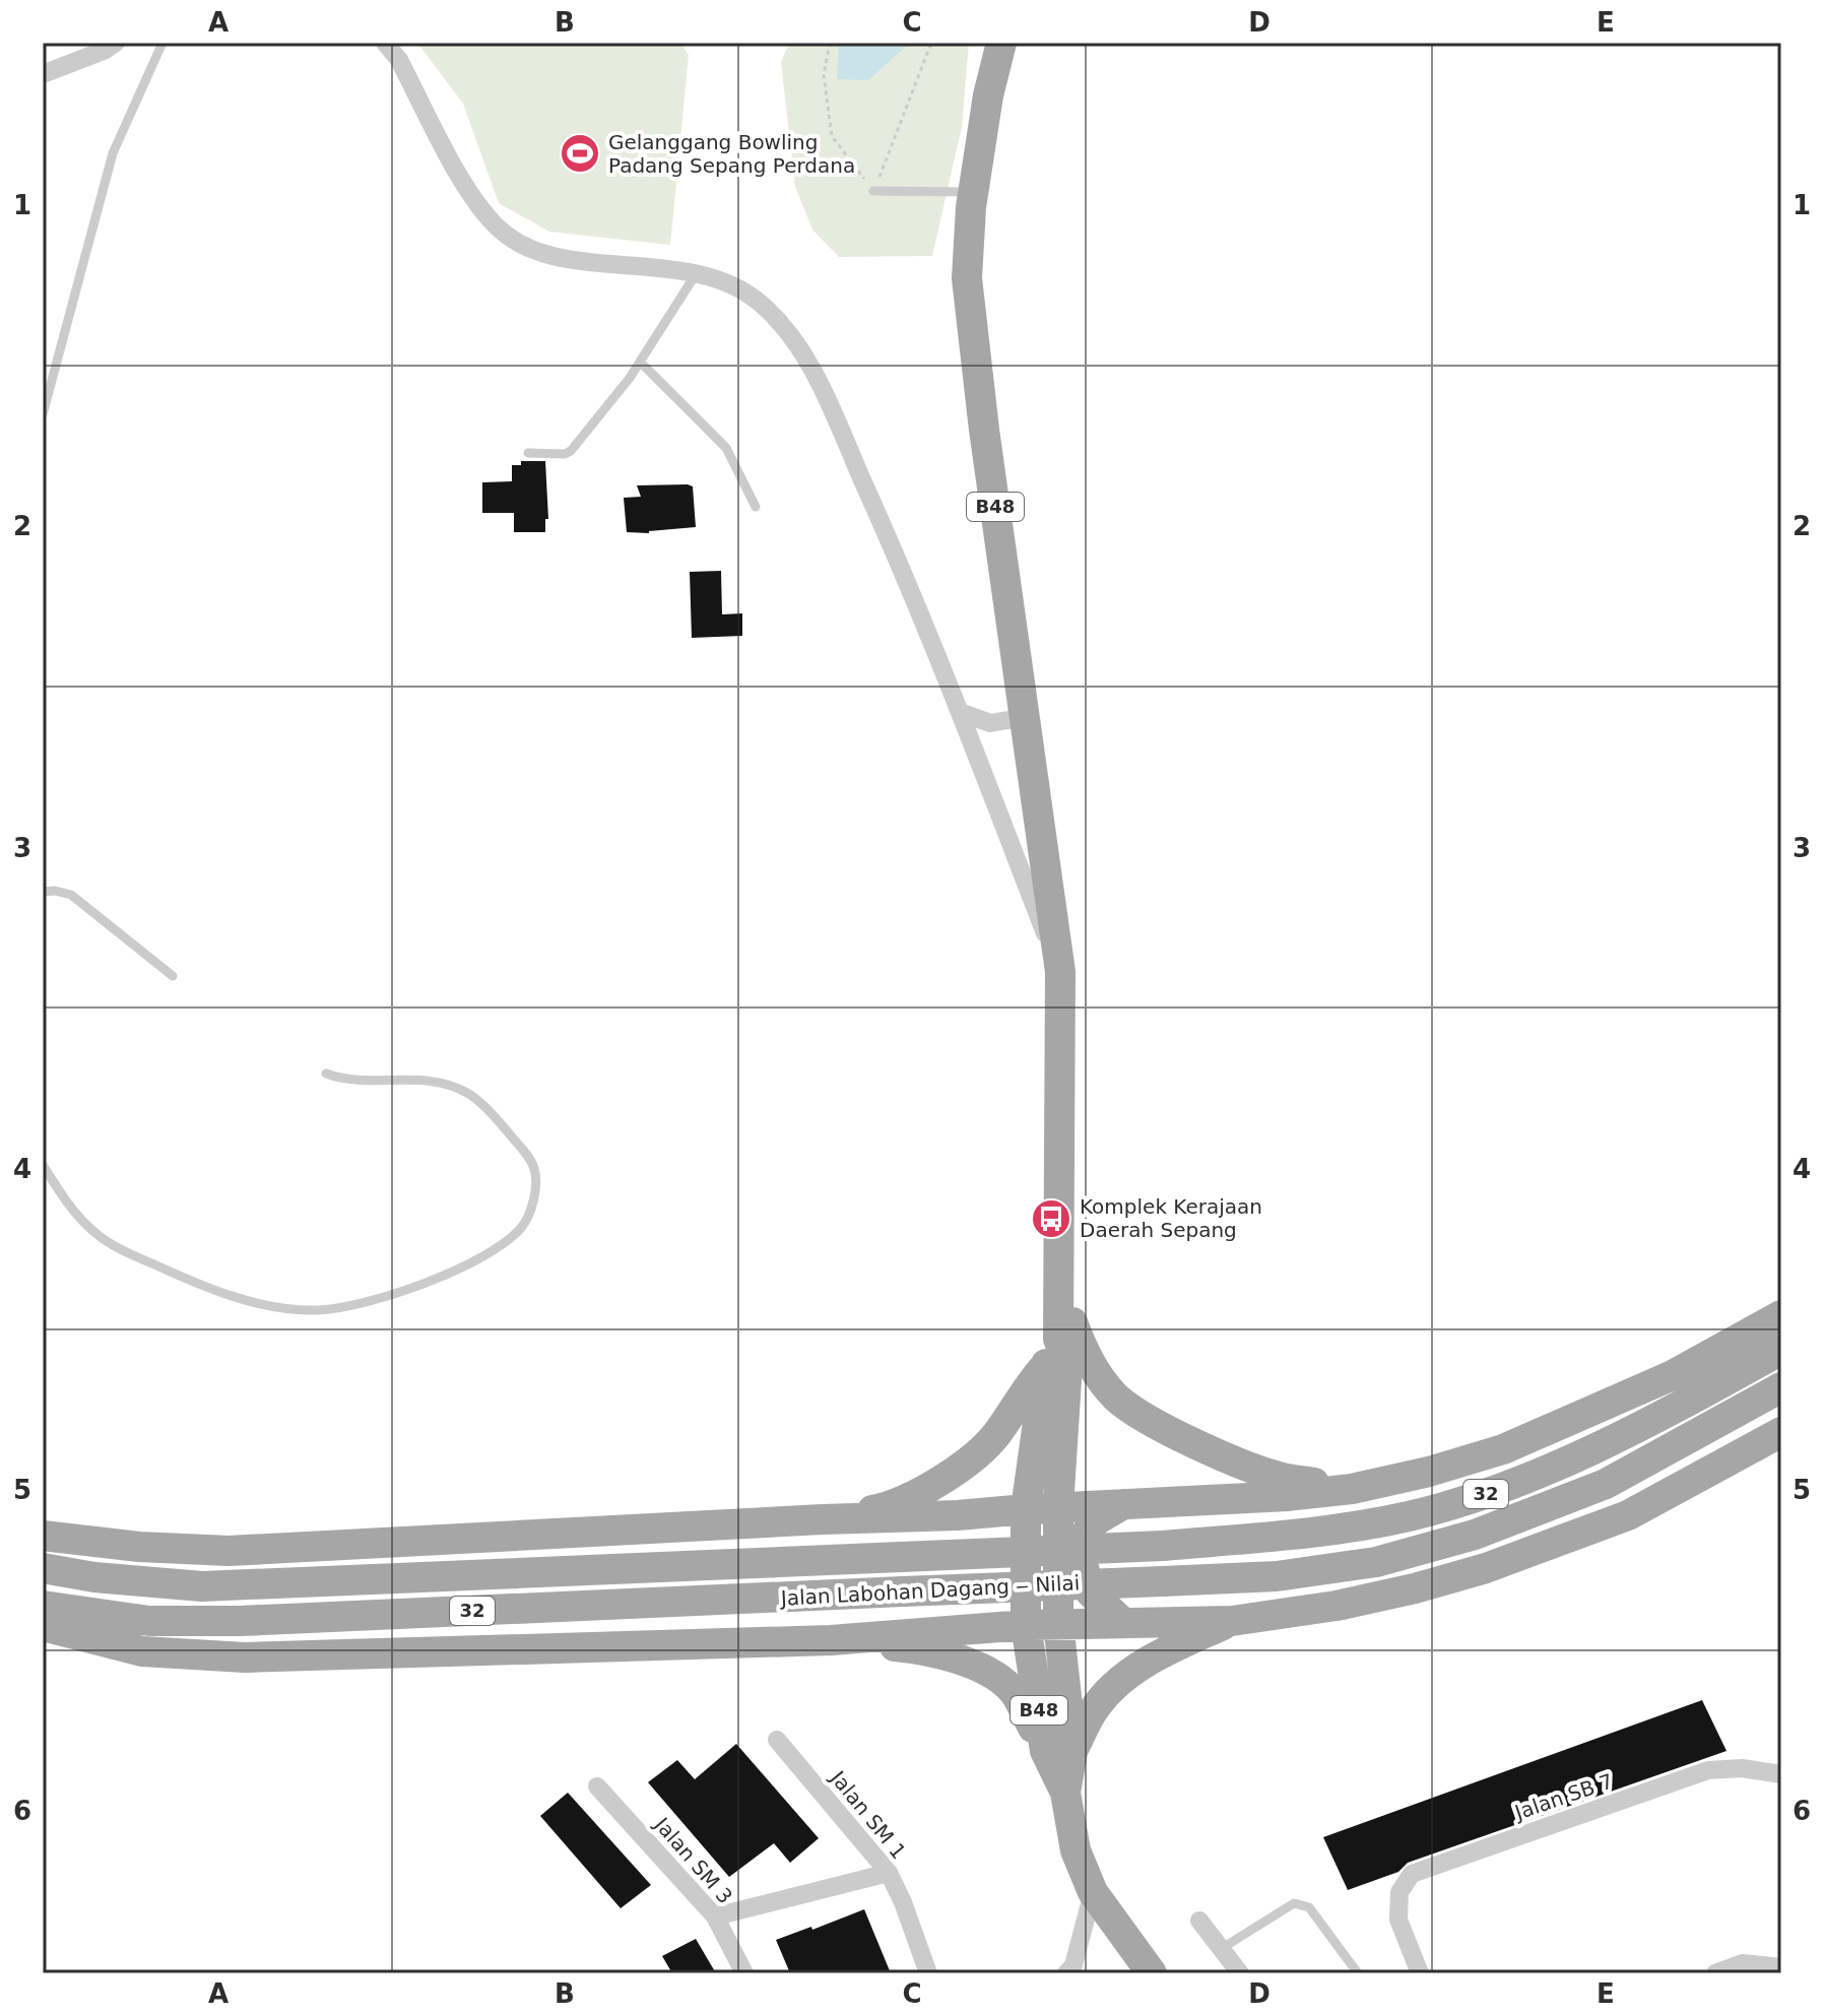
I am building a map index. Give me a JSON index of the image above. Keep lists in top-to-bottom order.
{
  "streets": {
    "main road": ["B48", "32", "Jalan Labohan Dagang ‒ Nilai"],
    "street": ["Jalan SB 7", "Jalan SM 1", "Jalan SM 3"]
  },
  "places": {
    "sports": ["Gelanggang Bowling Padang Sepang Perdana"],
    "bus stop": ["Komplek Kerajaan Daerah Sepang"]
  },
  "grid": {
    "columns": [
      "A",
      "B",
      "C",
      "D",
      "E"
    ],
    "rows": [
      "1",
      "2",
      "3",
      "4",
      "5",
      "6"
    ]
  }
}
